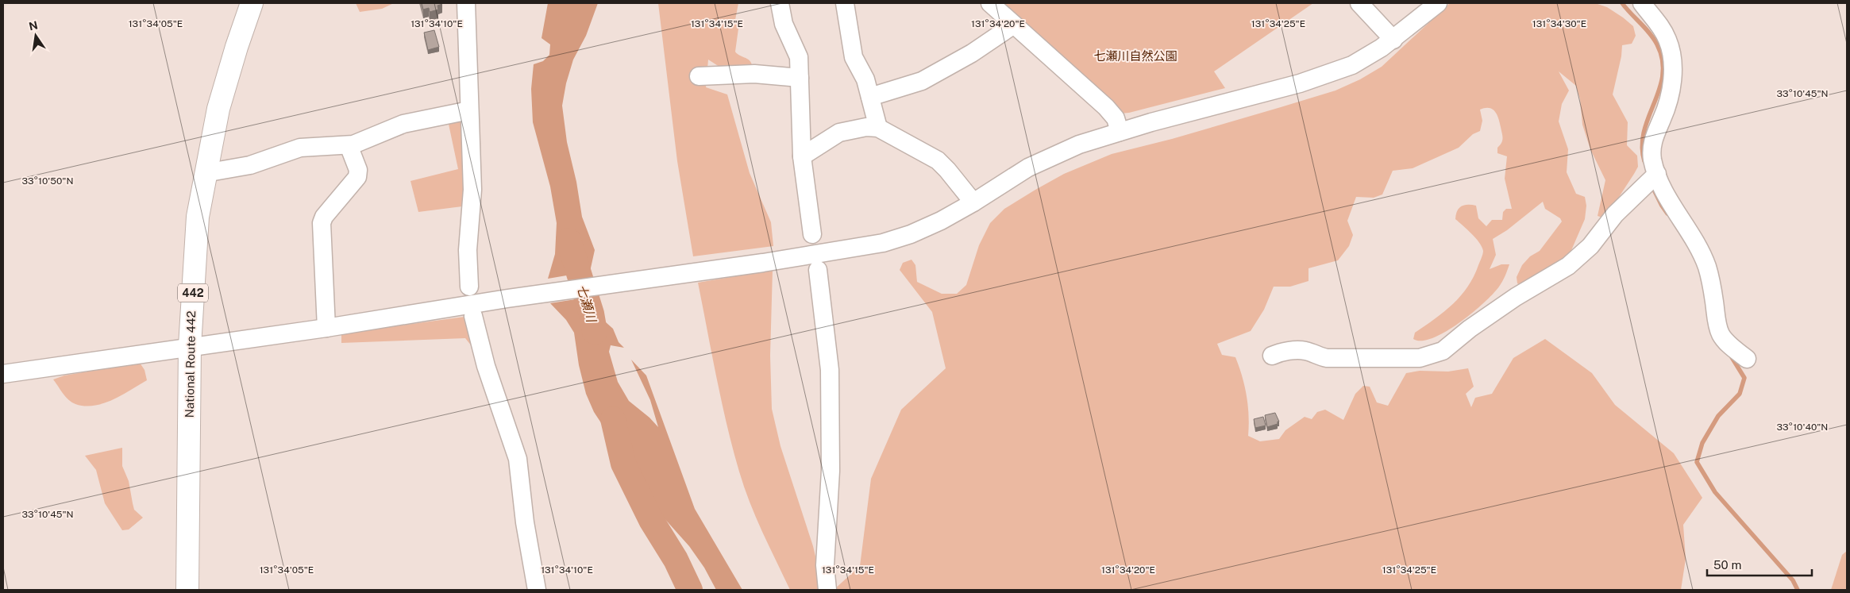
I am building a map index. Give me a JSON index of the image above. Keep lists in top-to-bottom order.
{
  "streets": {
    "highway": ["442", "National Route 442"]
  },
  "water": ["七瀬川"],
  "parks": ["七瀬川自然公園"],
  "scale_bar": "50 m",
  "north": "top",
  "coordinates": [
    "131°34'05\"E",
    "131°34'10\"E",
    "131°34'15\"E",
    "131°34'20\"E",
    "131°34'25\"E",
    "131°34'30\"E",
    "33°10'45\"N",
    "33°10'50\"N",
    "33°10'40\"N"
  ]
}
